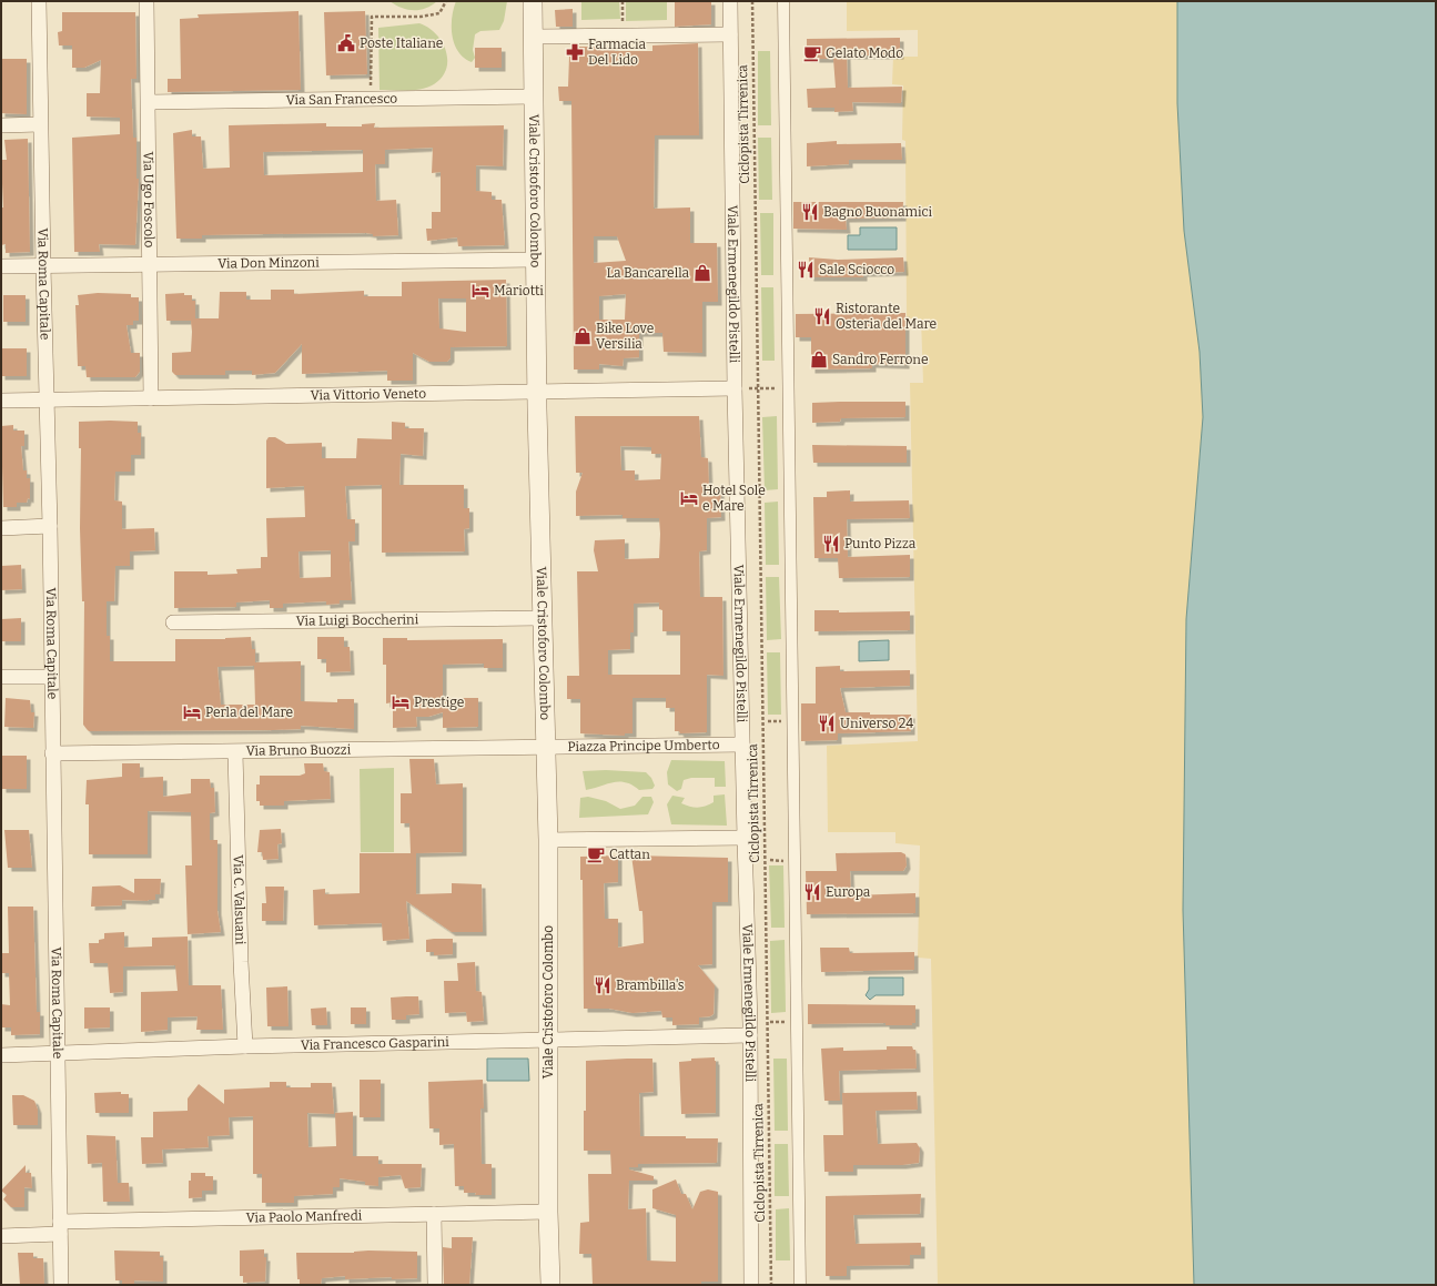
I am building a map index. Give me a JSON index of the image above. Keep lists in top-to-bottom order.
{
  "streets": {
    "street": [
      "Via San Francesco",
      "Viale Cristoforo Colombo",
      "Via Ugo Foscolo",
      "Via Don Minzoni",
      "Via Roma Capitale",
      "Viale Ermenegildo Pistelli",
      "Via Vittorio Veneto",
      "Via Luigi Boccherini",
      "Piazza Principe Umberto",
      "Via Bruno Buozzi",
      "Via C. Valsuani",
      "Via Francesco Gasparini",
      "Via Paolo Manfredi"
    ],
    "path": ["Ciclopista Tirrenica"]
  },
  "crossings": [
    ["Via San Francesco", "Viale Cristoforo Colombo"],
    ["Via San Francesco", "Via Ugo Foscolo"],
    ["Viale Cristoforo Colombo", "Via Don Minzoni"],
    ["Viale Cristoforo Colombo", "Via Vittorio Veneto"],
    ["Viale Cristoforo Colombo", "Via Luigi Boccherini"],
    ["Viale Cristoforo Colombo", "Piazza Principe Umberto"],
    ["Viale Cristoforo Colombo", "Via Bruno Buozzi"],
    ["Viale Cristoforo Colombo", "Via Francesco Gasparini"],
    ["Viale Cristoforo Colombo", "Via Paolo Manfredi"],
    ["Via Ugo Foscolo", "Via Don Minzoni"],
    ["Via Ugo Foscolo", "Via Vittorio Veneto"],
    ["Via Don Minzoni", "Via Roma Capitale"],
    ["Via Roma Capitale", "Via Vittorio Veneto"],
    ["Via Roma Capitale", "Via Bruno Buozzi"],
    ["Via Roma Capitale", "Via Francesco Gasparini"],
    ["Via Roma Capitale", "Via Paolo Manfredi"],
    ["Viale Ermenegildo Pistelli", "Via Vittorio Veneto"],
    ["Viale Ermenegildo Pistelli", "Piazza Principe Umberto"],
    ["Viale Ermenegildo Pistelli", "Via Francesco Gasparini"],
    ["Piazza Principe Umberto", "Via Bruno Buozzi"],
    ["Via Bruno Buozzi", "Via C. Valsuani"],
    ["Via C. Valsuani", "Via Francesco Gasparini"]
  ],
  "places": {
    "public building": ["Poste Italiane"],
    "pharmacy": ["Farmacia Del Lido"],
    "cafe": ["Gelato Modo", "Cattan"],
    "restaurant": [
      "Bagno Buonamici",
      "Sale Sciocco",
      "Ristorante Osteria del Mare",
      "Punto Pizza",
      "Universo 24",
      "Europa",
      "Brambilla's"
    ],
    "shop": ["La Bancarella", "Bike Love Versilia", "Sandro Ferrone"],
    "hotel": [
      "Mariotti",
      "Hotel Sole e Mare",
      "Prestige",
      "Perla del Mare"
    ]
  }
}
